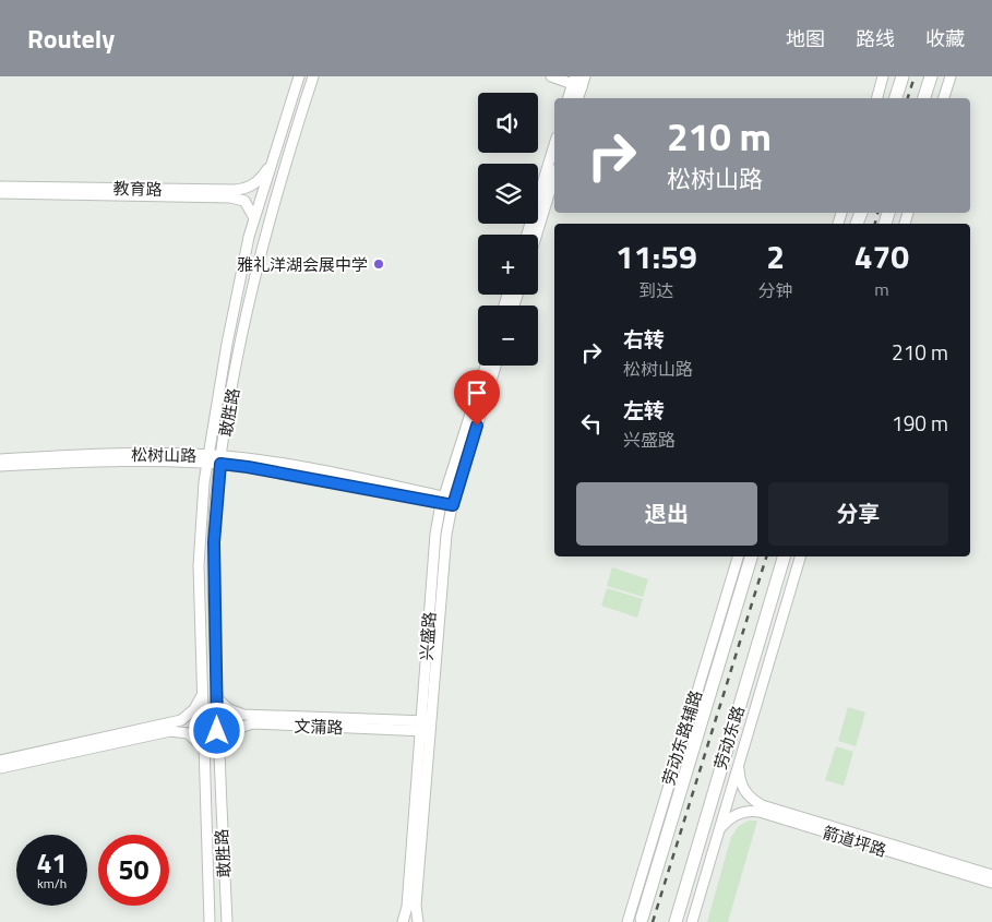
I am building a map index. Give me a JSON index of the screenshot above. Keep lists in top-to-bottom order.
{
  "streets": {
    "highway": ["劳动东路"],
    "street": [
      "教育路",
      "敢胜路",
      "松树山路",
      "兴盛路",
      "文蒲路",
      "劳动东路辅路",
      "箭道坪路"
    ]
  },
  "crossings": [
    ["教育路", "敢胜路"],
    ["敢胜路", "松树山路"],
    ["敢胜路", "文蒲路"],
    ["松树山路", "兴盛路"],
    ["兴盛路", "文蒲路"]
  ],
  "places": ["雅礼洋湖会展中学"],
  "page": {
    "header": "Routely",
    "nav": ["地图", "路线", "收藏"],
    "map_buttons": ["+", "−"],
    "turn": ["210 m", "松树山路"],
    "eta": [
      "11:59",
      "到达",
      "2",
      "分钟",
      "470",
      "m"
    ],
    "list": [
      {
        "name": "右转",
        "note": "松树山路",
        "value": "210 m"
      },
      {
        "name": "左转",
        "note": "兴盛路",
        "value": "190 m"
      }
    ],
    "buttons": ["退出", "分享"],
    "speed": "41 km/h",
    "limit": "50"
  }
}
